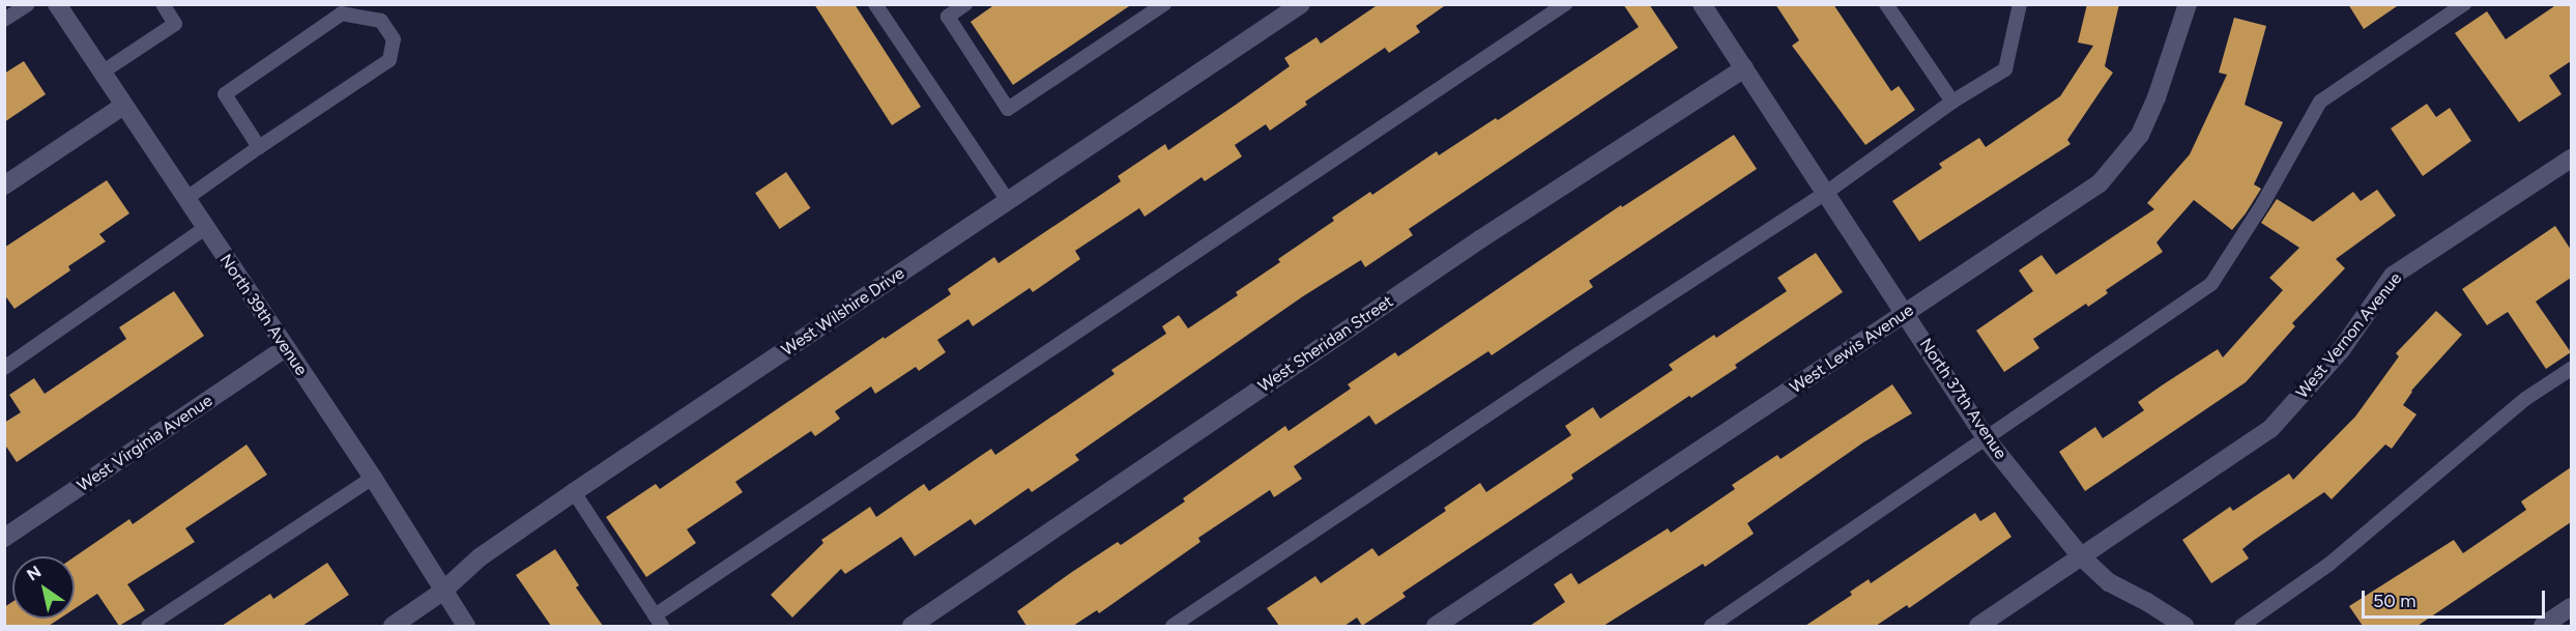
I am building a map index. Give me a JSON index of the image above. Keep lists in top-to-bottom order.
{
  "streets": {
    "street": [
      "West Wilshire Drive",
      "North 39th Avenue",
      "West Vernon Avenue",
      "West Sheridan Street",
      "West Lewis Avenue",
      "North 37th Avenue",
      "West Virginia Avenue"
    ]
  },
  "crossings": [
    ["West Wilshire Drive", "North 39th Avenue"],
    ["North 39th Avenue", "West Virginia Avenue"],
    ["West Vernon Avenue", "North 37th Avenue"],
    ["West Sheridan Street", "North 37th Avenue"],
    ["West Lewis Avenue", "North 37th Avenue"]
  ],
  "scale_bar": "50 m",
  "north": "top left"
}
